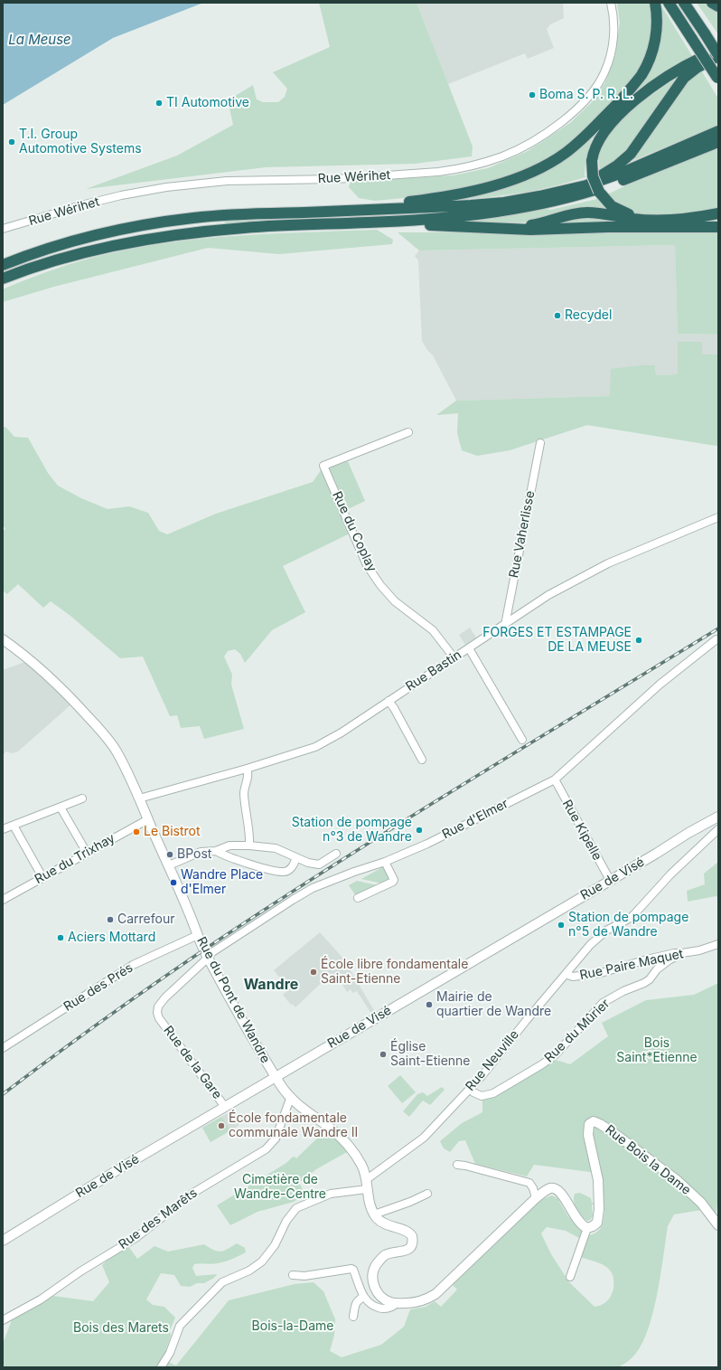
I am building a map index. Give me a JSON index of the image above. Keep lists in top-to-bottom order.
{
  "streets": {
    "street": [
      "Rue Wérihet",
      "Rue du Coplay",
      "Rue Vaherlisse",
      "Rue Bastin",
      "Rue d'Elmer",
      "Rue Kipelle",
      "Rue du Trixhay",
      "Rue de Visé",
      "Rue Paire Maquet",
      "Rue des Prés",
      "Rue du Pont de Wandre",
      "Rue du Mûrier",
      "Rue Neuville",
      "Rue de la Gare",
      "Rue Bois la Dame",
      "Rue des Marêts"
    ]
  },
  "crossings": [
    ["Rue du Coplay", "Rue Bastin"],
    ["Rue Vaherlisse", "Rue Bastin"],
    ["Rue Bastin", "Rue du Pont de Wandre"],
    ["Rue d'Elmer", "Rue Kipelle"],
    ["Rue d'Elmer", "Rue du Pont de Wandre"],
    ["Rue d'Elmer", "Rue de la Gare"],
    ["Rue Kipelle", "Rue de Visé"],
    ["Rue du Trixhay", "Rue du Pont de Wandre"],
    ["Rue de Visé", "Rue du Pont de Wandre"],
    ["Rue de Visé", "Rue de la Gare"],
    ["Rue Paire Maquet", "Rue du Mûrier"],
    ["Rue Paire Maquet", "Rue Neuville"],
    ["Rue des Prés", "Rue du Pont de Wandre"],
    ["Rue du Pont de Wandre", "Rue Neuville"],
    ["Rue du Pont de Wandre", "Rue des Marêts"],
    ["Rue du Mûrier", "Rue Neuville"]
  ],
  "districts": ["Wandre"],
  "water": ["La Meuse"],
  "parks": [
    "Bois Saint*Etienne",
    "Cimetière de Wandre-Centre",
    "Bois-la-Dame",
    "Bois des Marets"
  ],
  "places": [
    "Boma S. P. R. L.",
    "TI Automotive",
    "T.I. Group Automotive Systems",
    "Recydel",
    "FORGES ET ESTAMPAGE DE LA MEUSE",
    "Station de pompage n°3 de Wandre",
    "Le Bistrot",
    "BPost",
    "Wandre Place d'Elmer",
    "Carrefour",
    "Station de pompage n°5 de Wandre",
    "Aciers Mottard",
    "École libre fondamentale Saint-Etienne",
    "Mairie de quartier de Wandre",
    "Église Saint-Etienne",
    "École fondamentale communale Wandre II"
  ]
}
